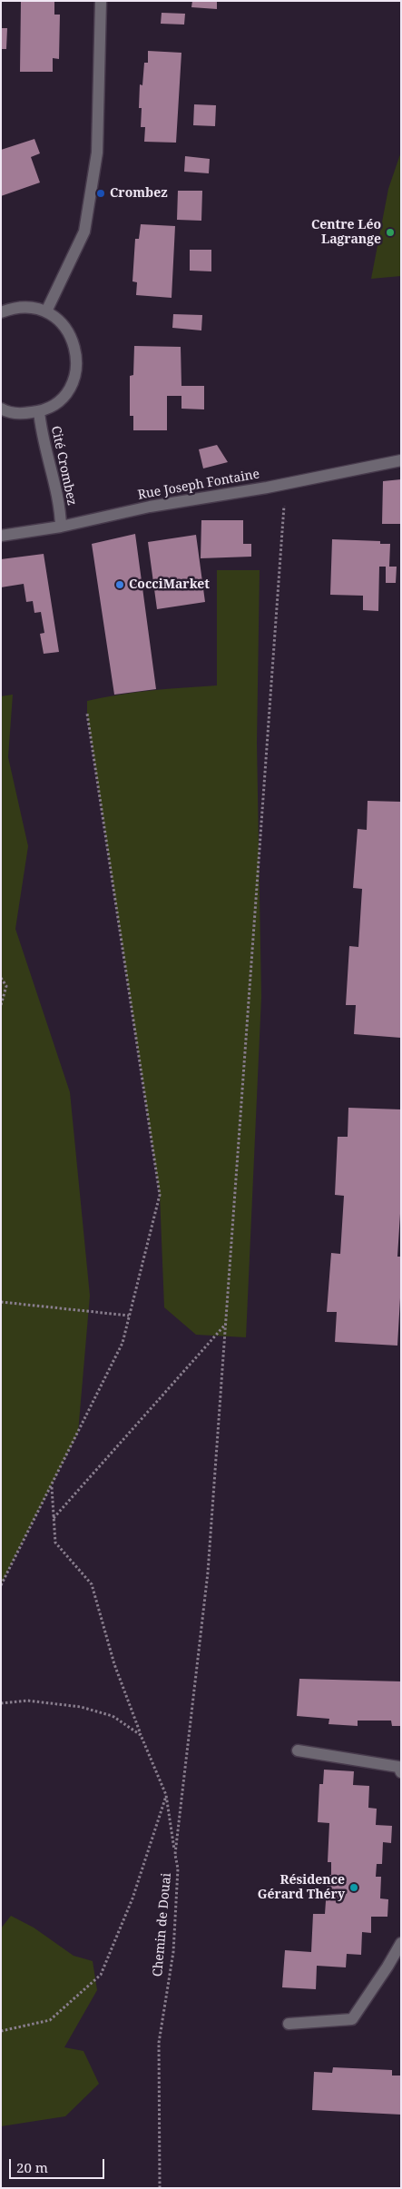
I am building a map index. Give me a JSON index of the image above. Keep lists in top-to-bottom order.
{
  "streets": {
    "street": ["Cité Crombez", "Rue Joseph Fontaine"],
    "path": ["Chemin de Douai"]
  },
  "crossings": [
    ["Cité Crombez", "Rue Joseph Fontaine"]
  ],
  "places": [
    "Crombez",
    "Centre Léo Lagrange",
    "CocciMarket",
    "Résidence Gérard Théry"
  ],
  "scale_bar": "20 m"
}
